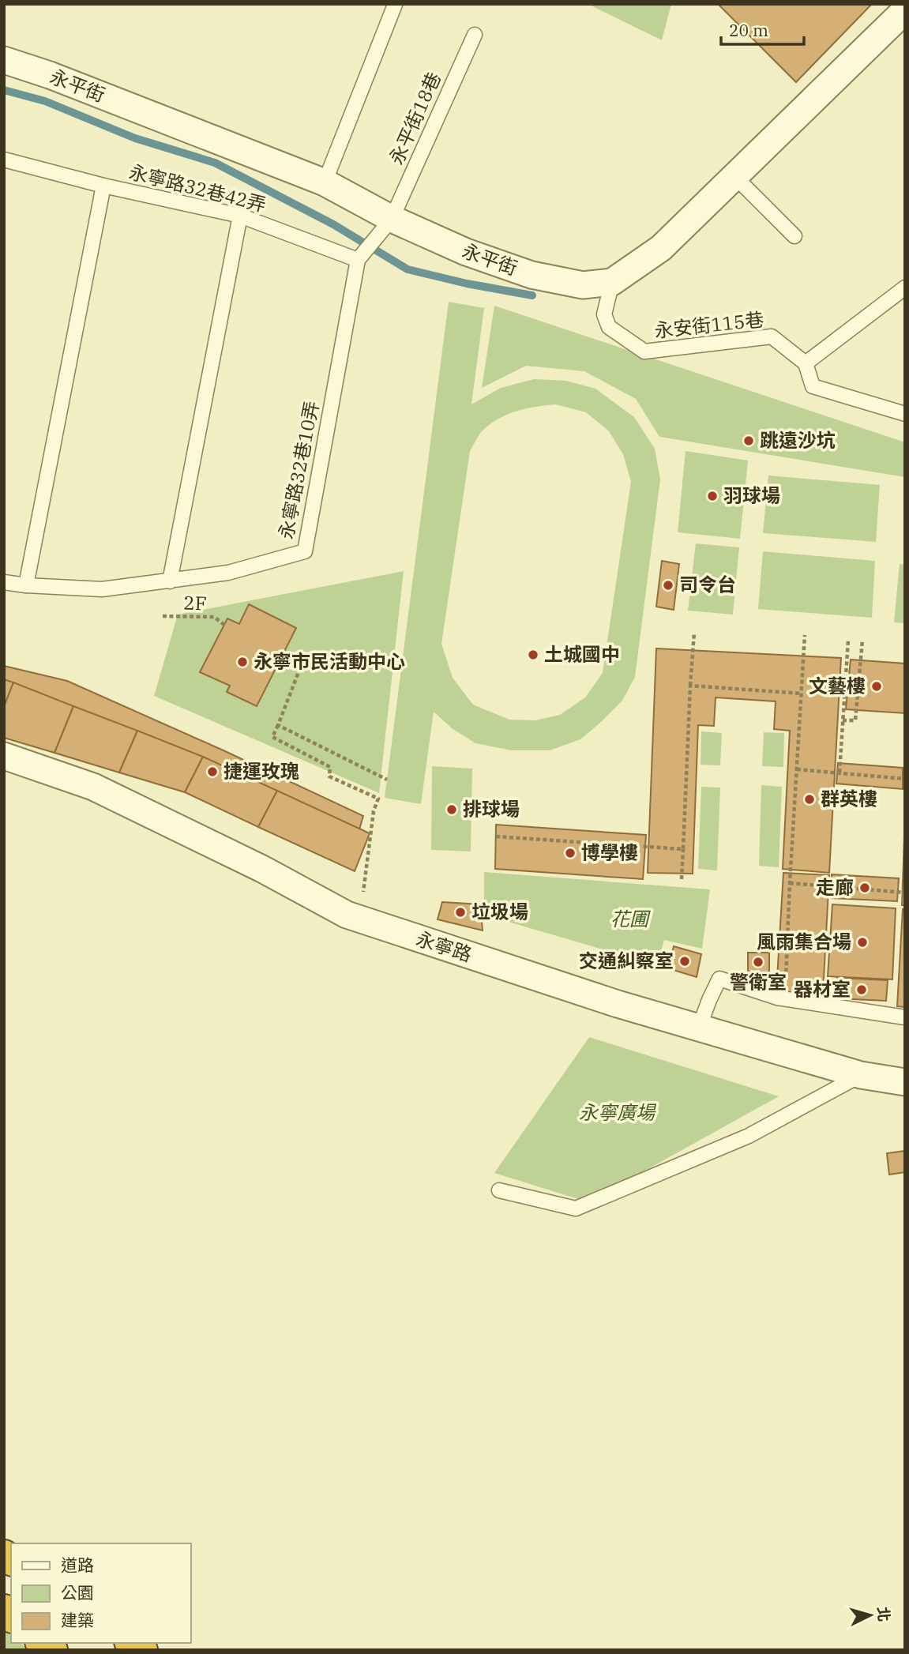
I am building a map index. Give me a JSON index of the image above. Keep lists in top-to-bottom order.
{
  "streets": {
    "street": ["永平街", "永寧路"],
    "lane": [
      "永平街18巷",
      "永寧路32巷42弄",
      "永安街115巷",
      "永寧路32巷10弄"
    ],
    "path": ["2F"]
  },
  "crossings": [
    ["永平街", "永平街18巷"],
    ["永平街", "永安街115巷"],
    ["永寧路32巷42弄", "永寧路32巷10弄"]
  ],
  "parks": ["花圃", "永寧廣場"],
  "places": [
    "跳遠沙坑",
    "羽球場",
    "司令台",
    "土城國中",
    "永寧市民活動中心",
    "文藝樓",
    "捷運玫瑰",
    "群英樓",
    "排球場",
    "博學樓",
    "走廊",
    "垃圾場",
    "風雨集合場",
    "交通糾察室",
    "警衛室",
    "器材室"
  ],
  "legend": ["道路", "公園", "建築"],
  "scale_bar": "20 m",
  "north": "right"
}
